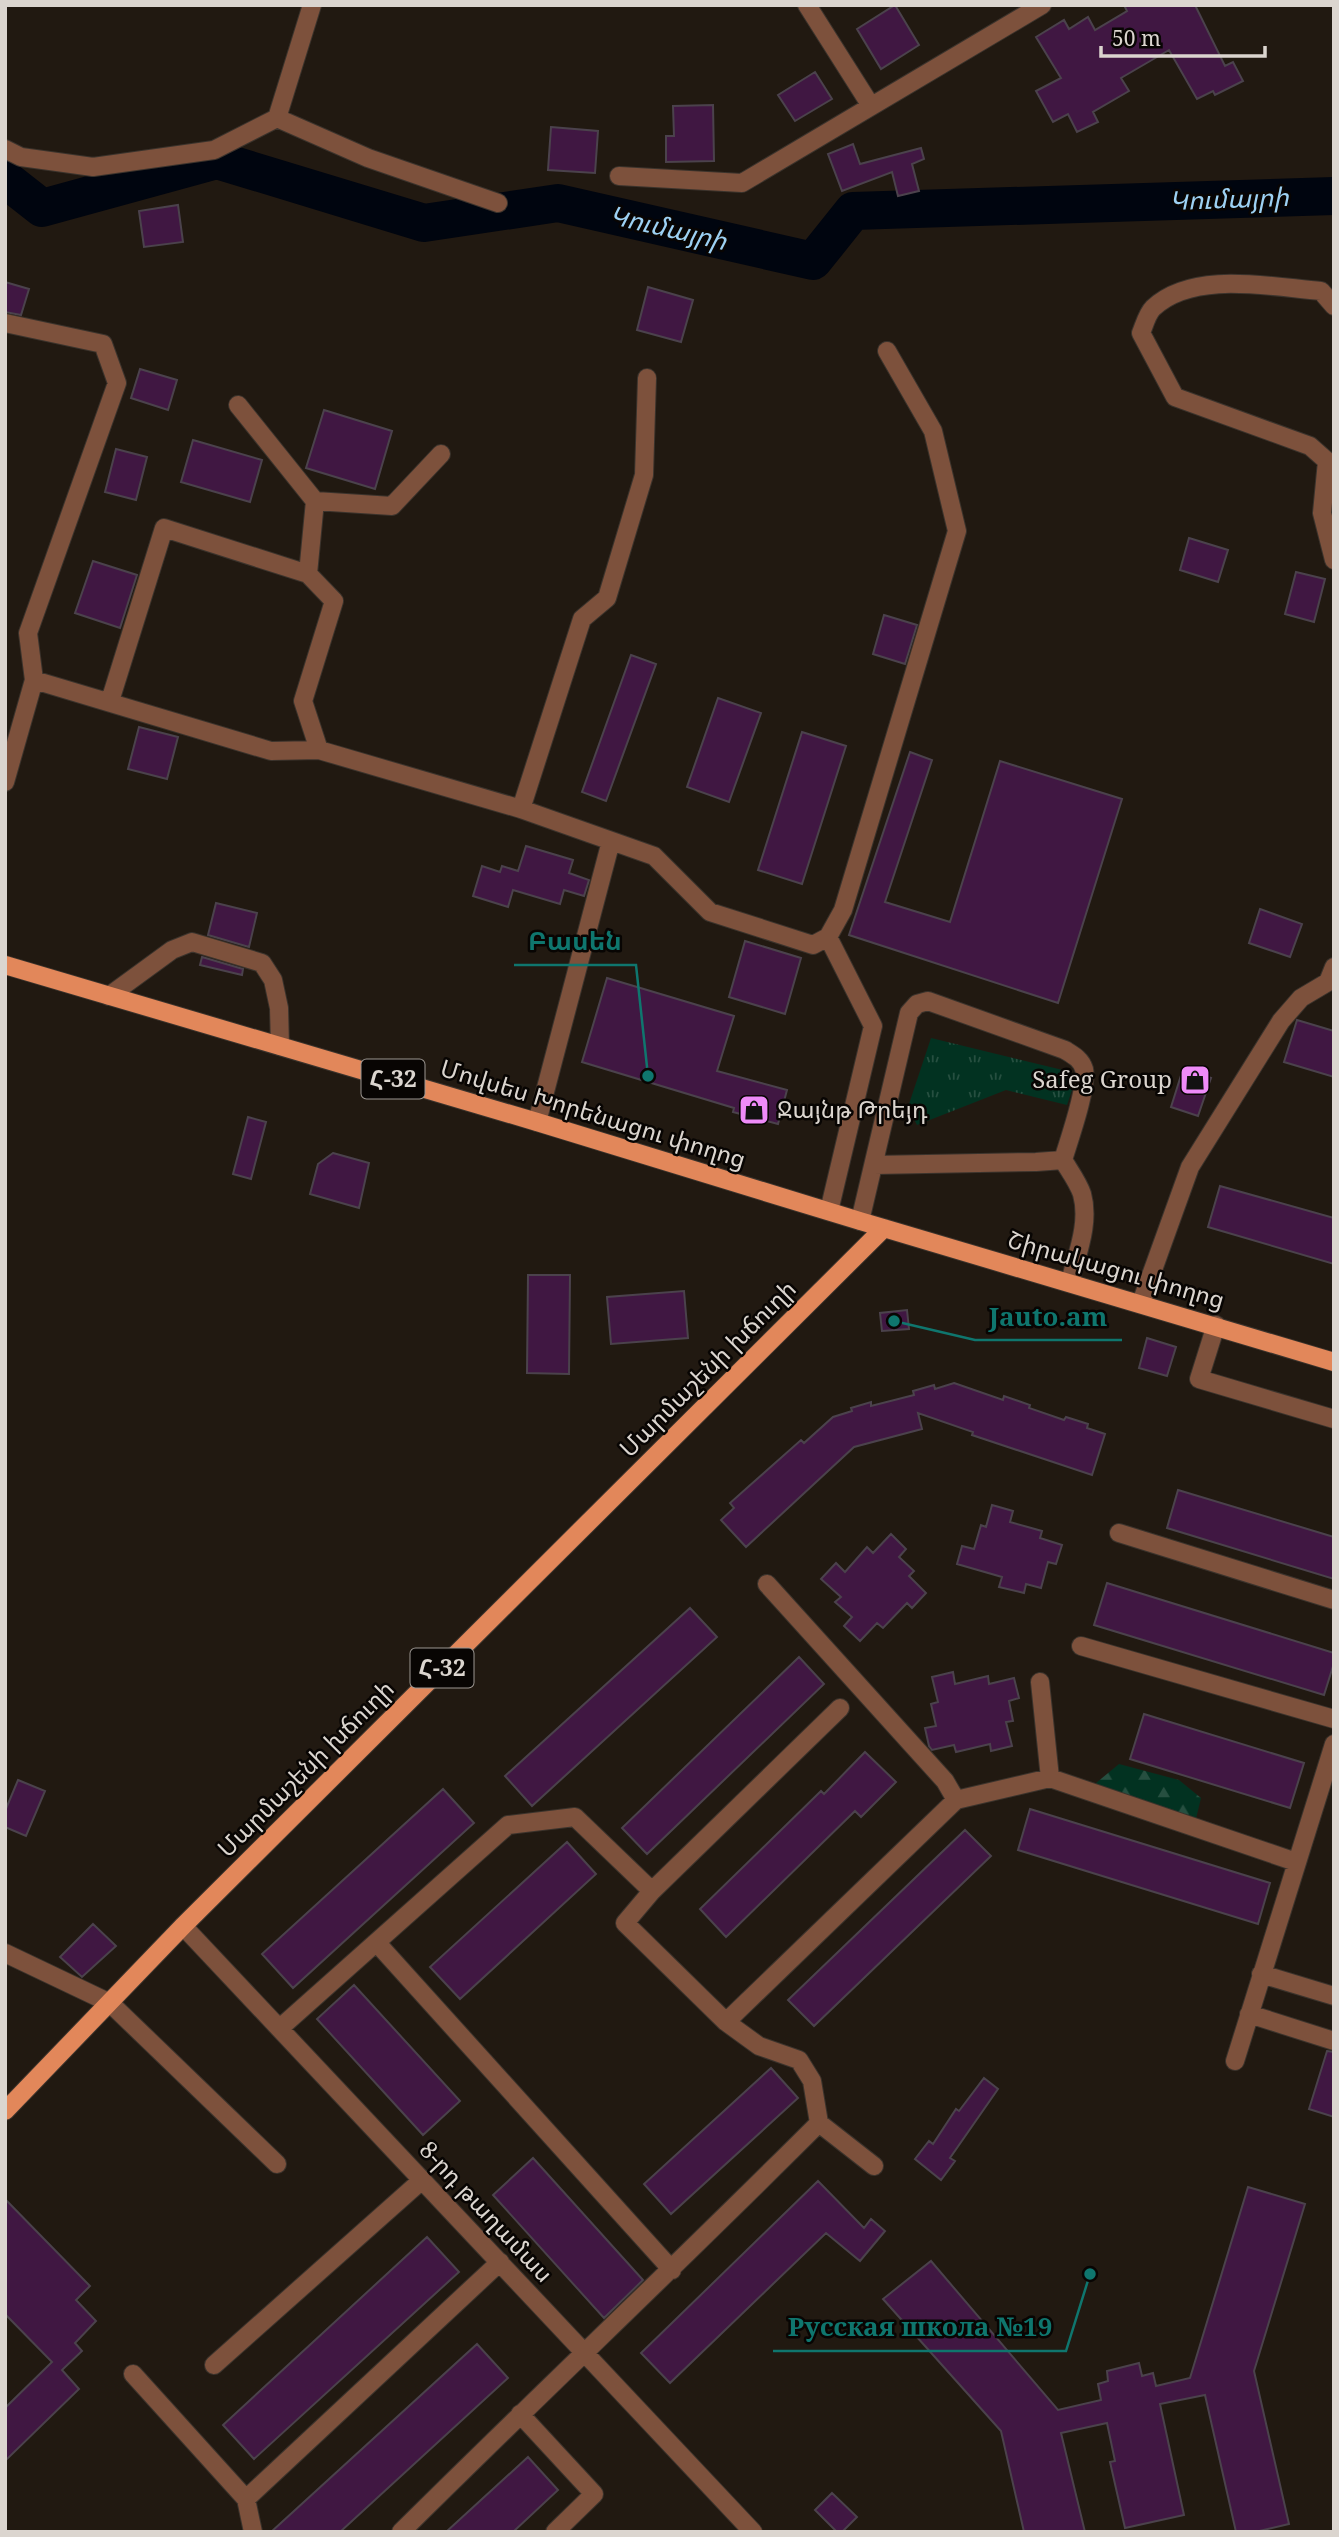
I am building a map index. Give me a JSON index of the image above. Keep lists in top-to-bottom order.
{
  "streets": {
    "main road": [
      "Հ-32",
      "Մովսես Խորենացու փողոց",
      "Շիրակացու փողոց",
      "Մարմաշենի խճուղի"
    ],
    "street": ["8-րդ թաղամաս"]
  },
  "crossings": [
    ["Մովսես Խորենացու փողոց", "Շիրակացու փողոց"],
    ["Մովսես Խորենացու փողոց", "Մարմաշենի խճուղի"],
    ["Շիրակացու փողոց", "Մարմաշենի խճուղի"],
    ["Մարմաշենի խճուղի", "8-րդ թաղամաս"]
  ],
  "water": ["Կումայրի"],
  "places": {
    "other": ["Բասեն", "Jauto.am", "Русская школа №19"],
    "shop": ["Safeg Group", "Ջայնթ Թրեյդ"]
  },
  "scale_bar": "50 m"
}
